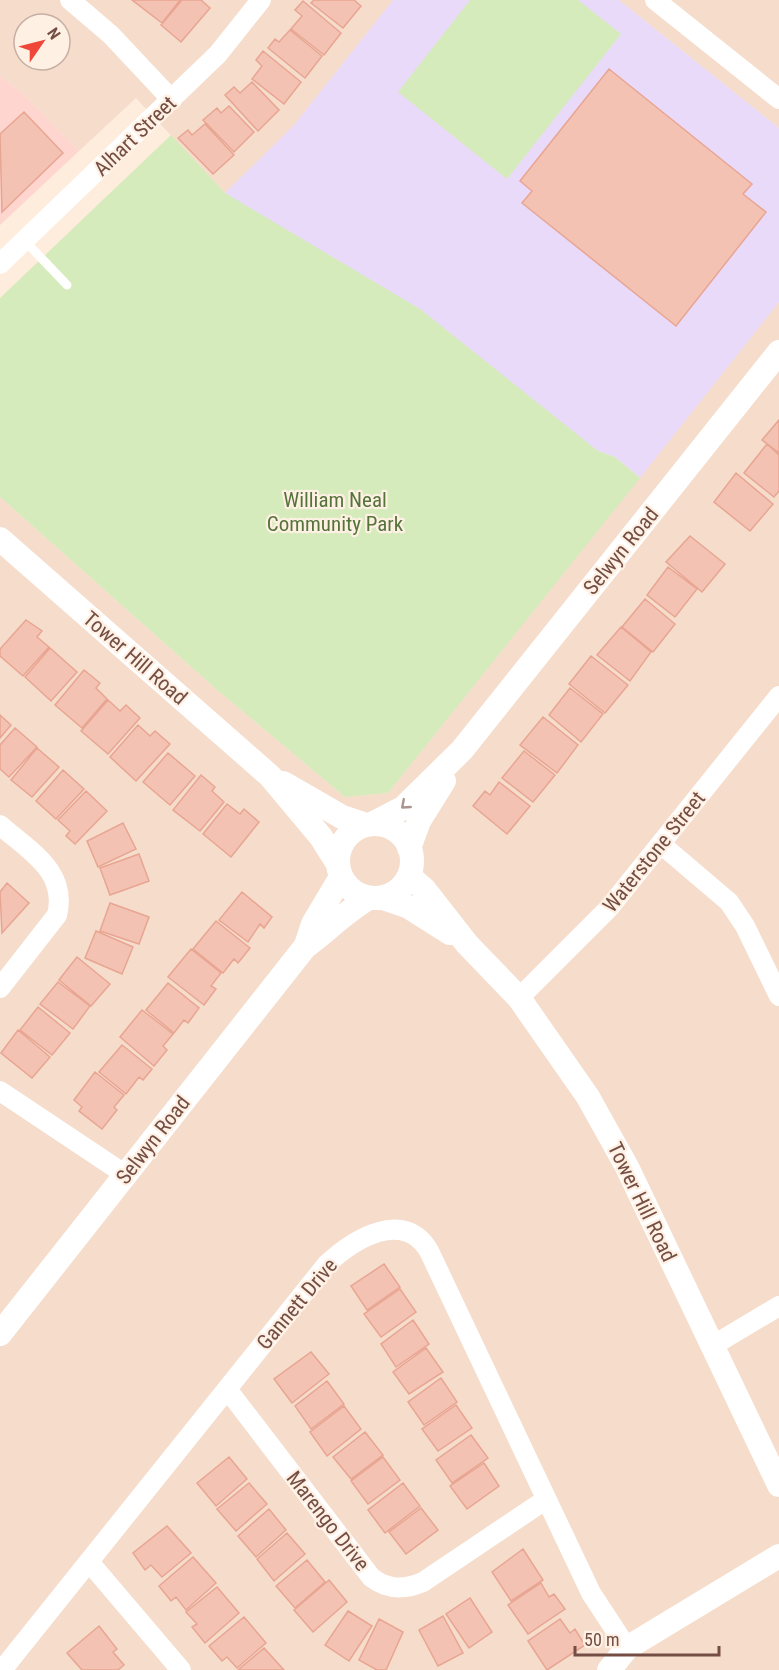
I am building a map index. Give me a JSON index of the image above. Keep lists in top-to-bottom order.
{
  "streets": {
    "street": [
      "Alhart Street",
      "Selwyn Road",
      "Tower Hill Road",
      "Waterstone Street",
      "Gannett Drive",
      "Marengo Drive"
    ]
  },
  "crossings": [
    ["Selwyn Road", "Tower Hill Road"],
    ["Tower Hill Road", "Waterstone Street"],
    ["Gannett Drive", "Marengo Drive"]
  ],
  "parks": ["William Neal Community Park"],
  "scale_bar": "50 m",
  "north": "top right"
}
